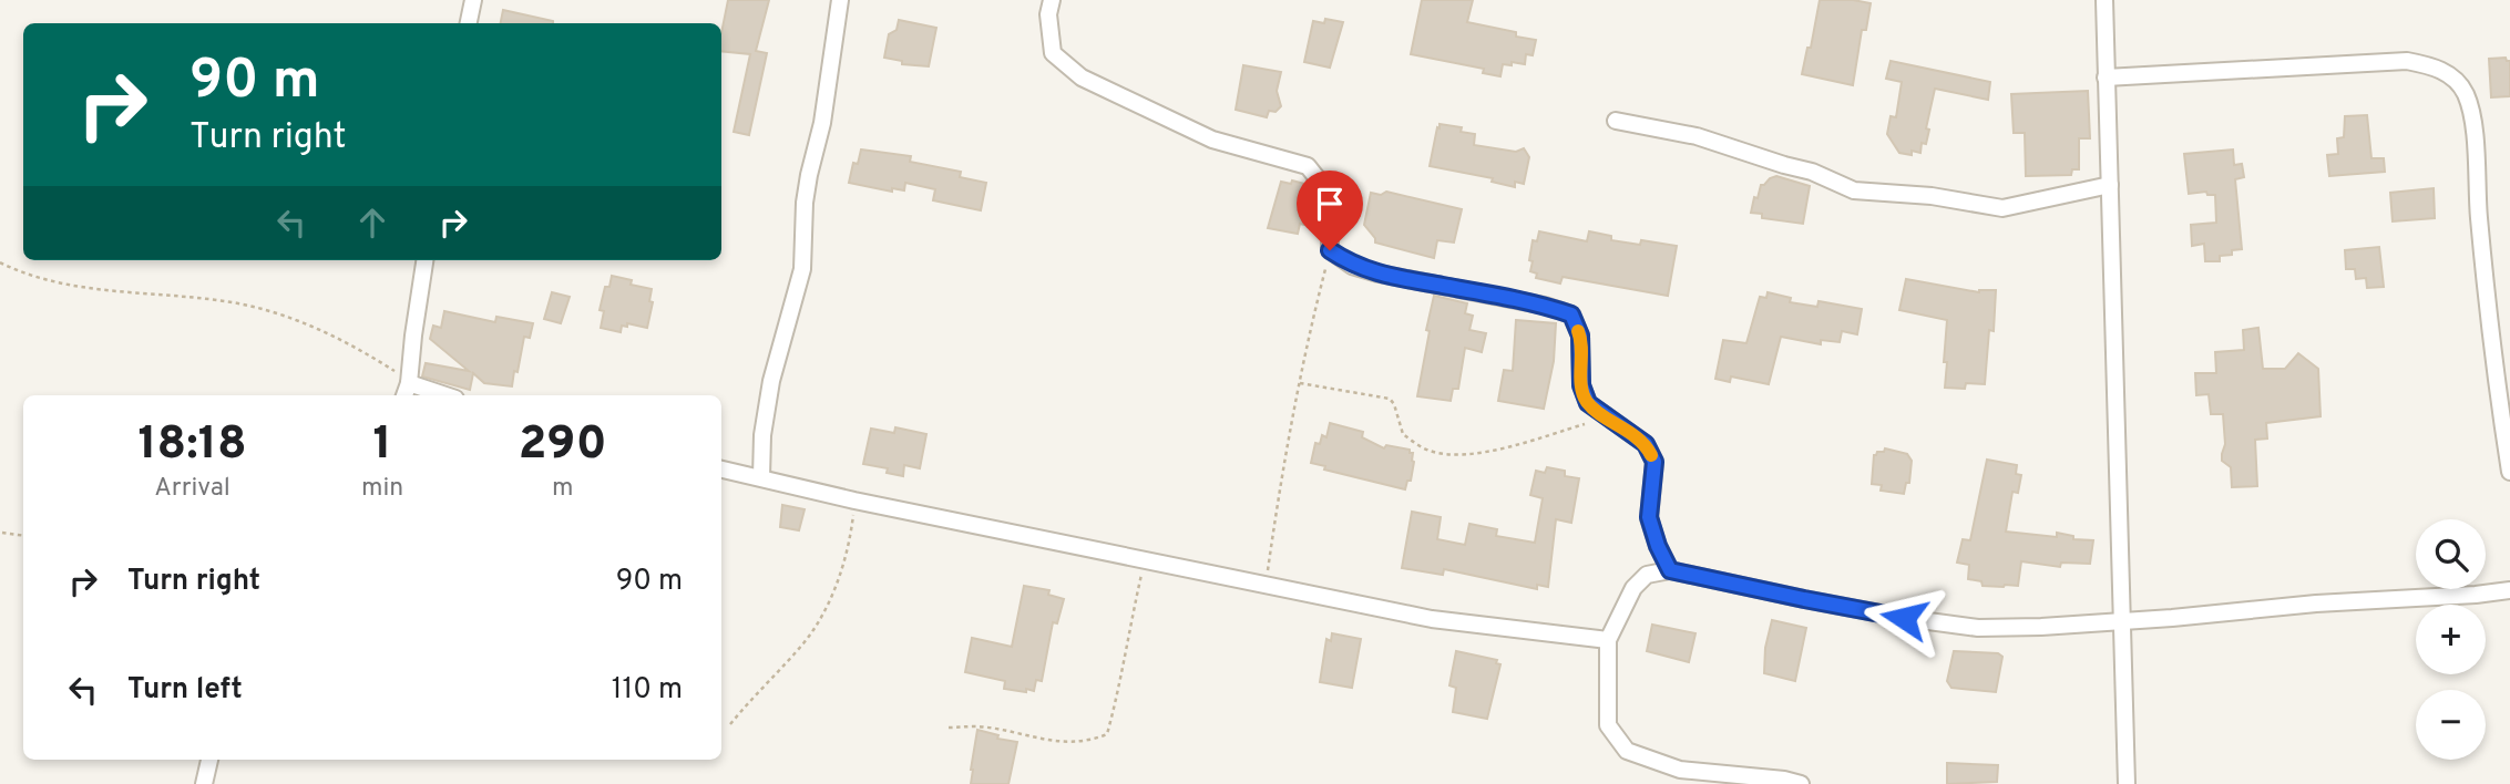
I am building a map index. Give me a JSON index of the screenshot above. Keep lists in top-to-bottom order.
{
  "page": {
    "turn": ["90 m", "Turn right"],
    "eta": [
      "18:18",
      "Arrival",
      "1",
      "min",
      "290",
      "m"
    ],
    "map_buttons": ["+", "−"],
    "list": [
      {
        "name": "Turn right",
        "value": "90 m"
      },
      {
        "name": "Turn left",
        "value": "110 m"
      }
    ]
  }
}
